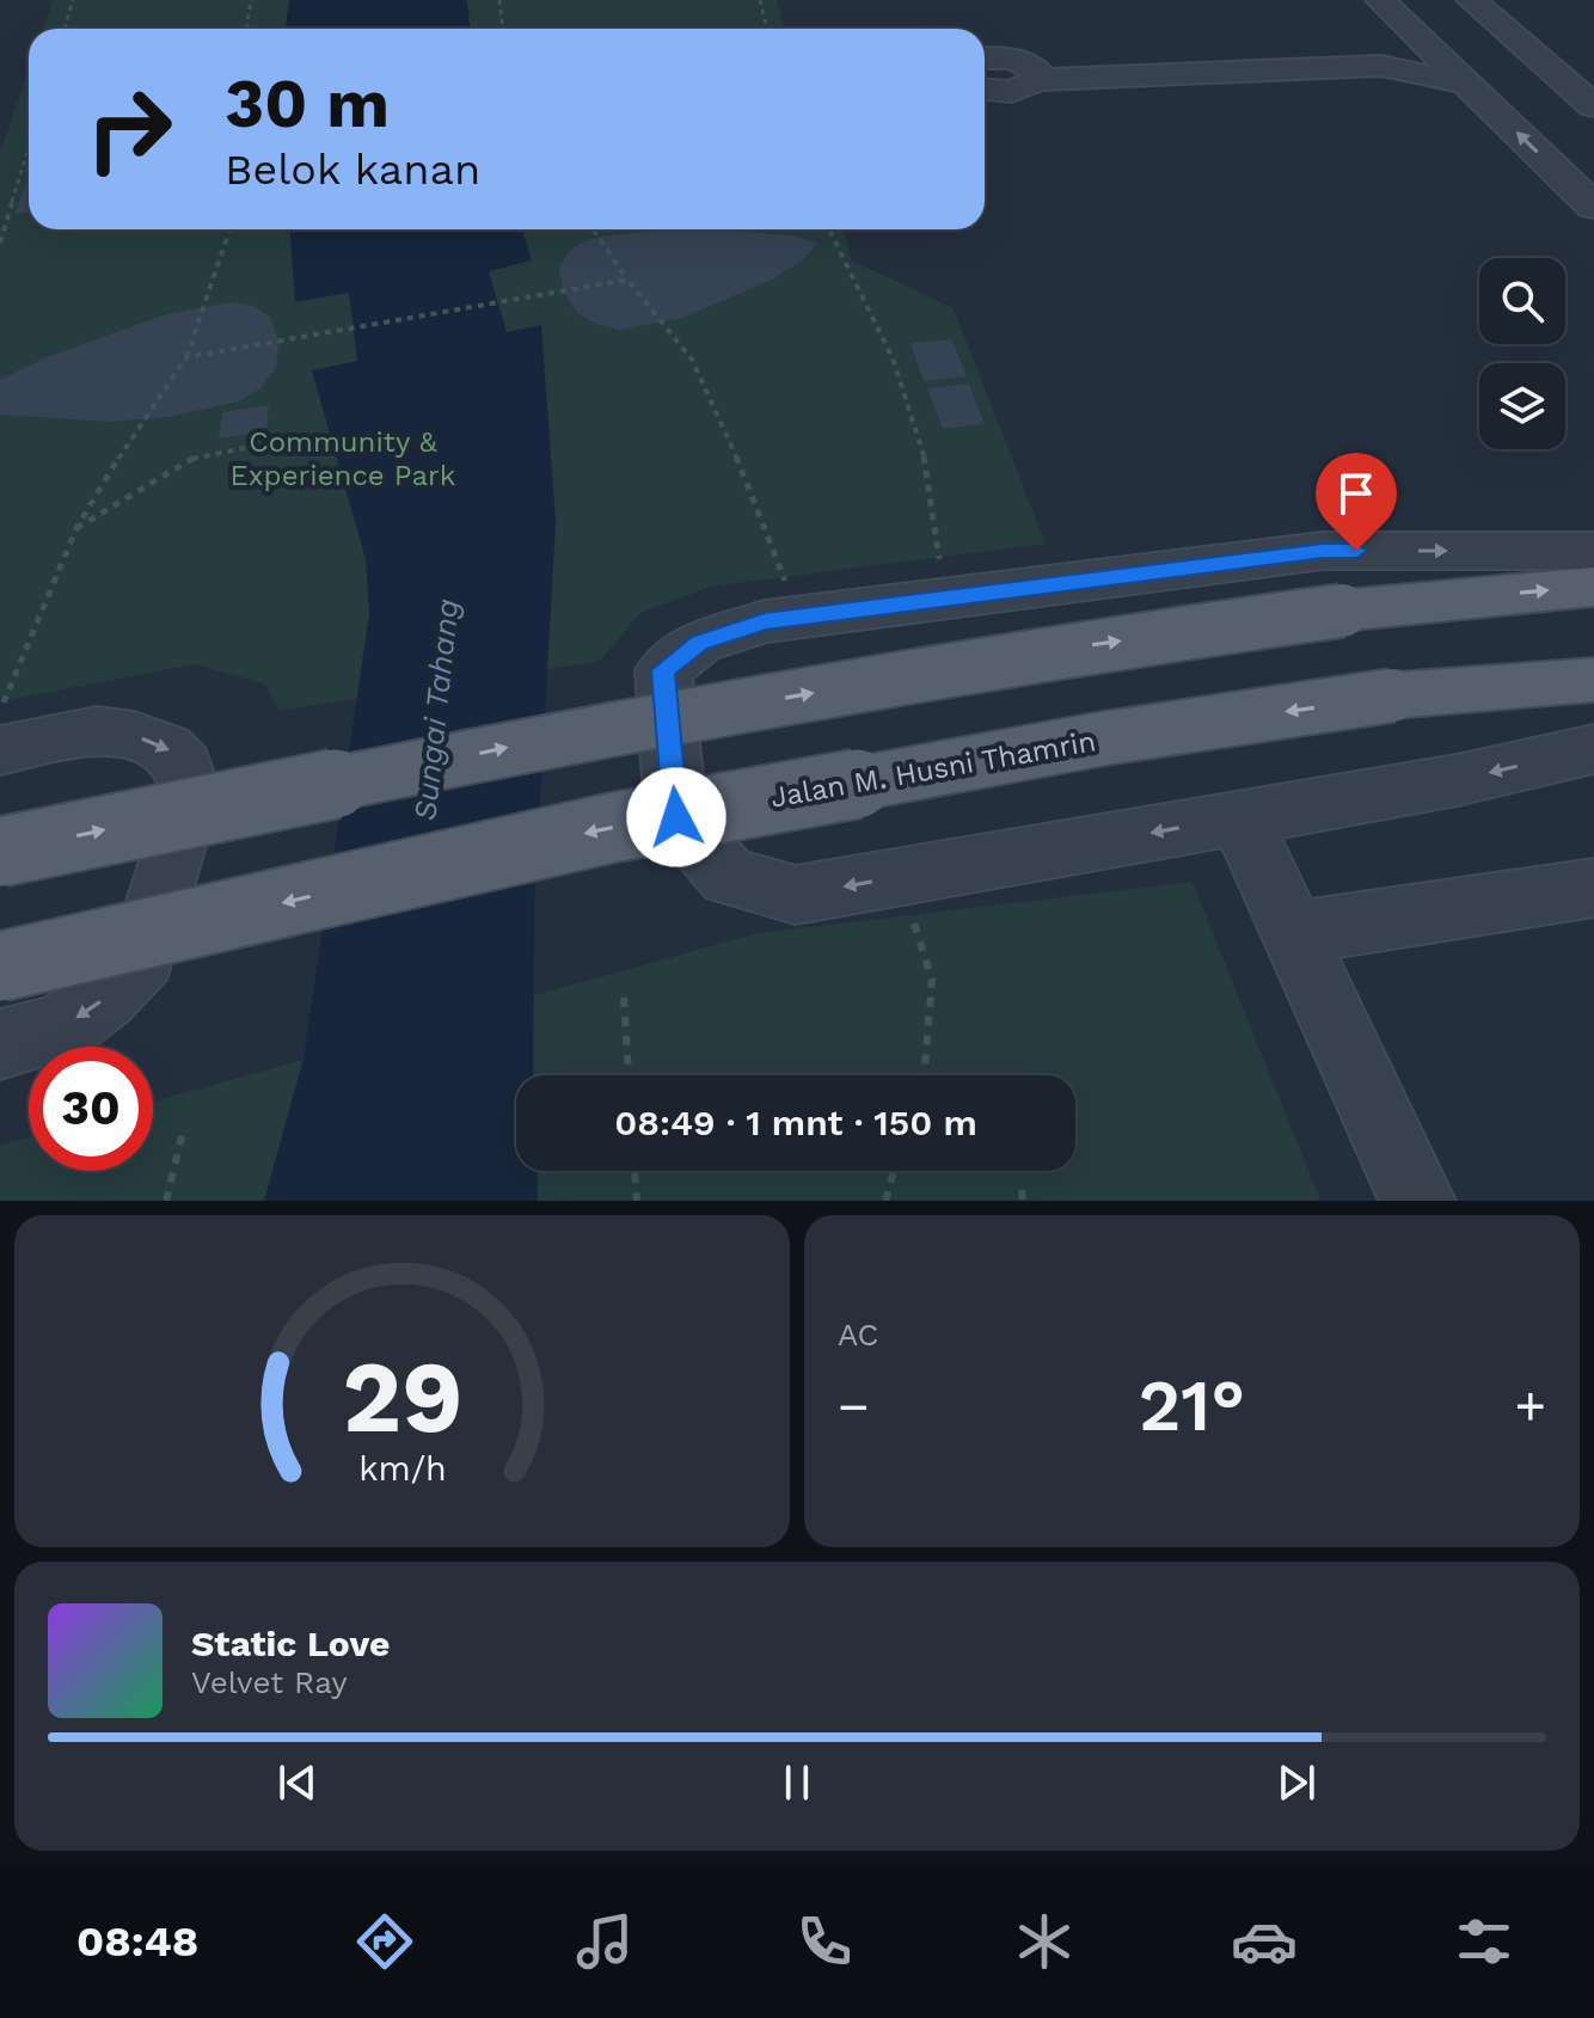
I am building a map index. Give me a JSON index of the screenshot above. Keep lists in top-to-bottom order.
{
  "streets": {
    "main road": ["Jalan M. Husni Thamrin"]
  },
  "water": ["Sungai Tahang"],
  "parks": ["Community & Experience Park"],
  "page": {
    "turn": ["30 m", "Belok kanan"],
    "limit": "30",
    "trip": "08:49 · 1 mnt · 150 m",
    "tile": "AC",
    "heat": ["−", "21°", "+"],
    "song": ["Static Love", "Velvet Ray"],
    "tabs": "08:48",
    "gauge": ["29", "km/h"]
  }
}
